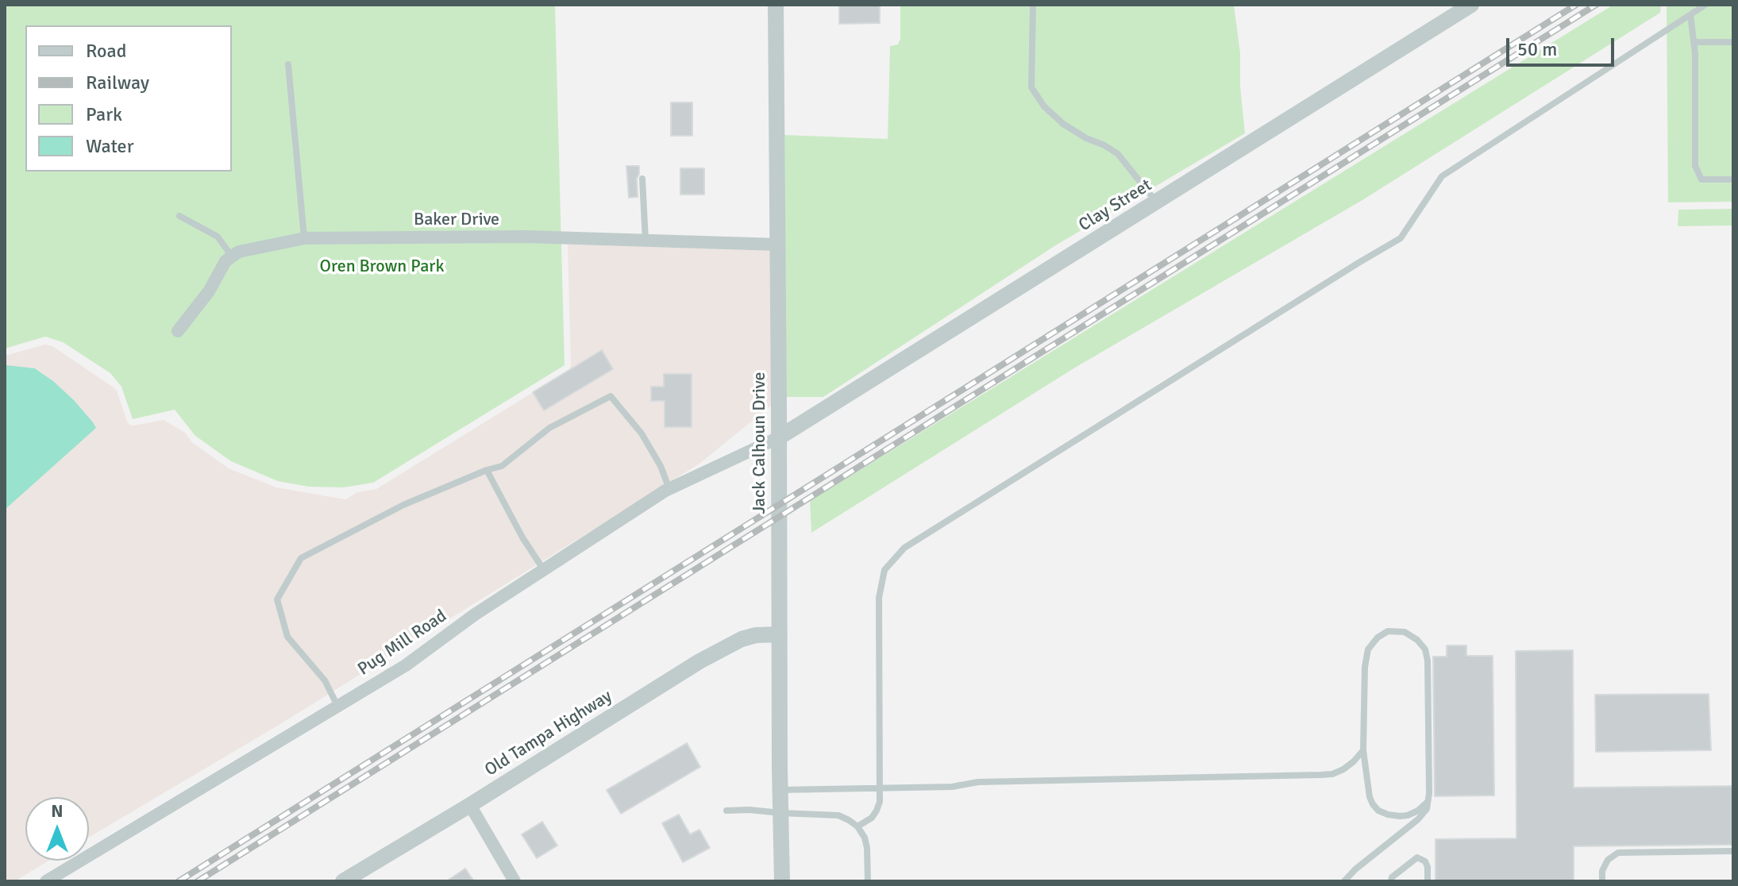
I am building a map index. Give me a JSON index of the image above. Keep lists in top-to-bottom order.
{
  "streets": {
    "street": [
      "Clay Street",
      "Baker Drive",
      "Jack Calhoun Drive",
      "Pug Mill Road",
      "Old Tampa Highway"
    ]
  },
  "crossings": [
    ["Clay Street", "Jack Calhoun Drive"],
    ["Clay Street", "Pug Mill Road"],
    ["Baker Drive", "Jack Calhoun Drive"],
    ["Jack Calhoun Drive", "Pug Mill Road"],
    ["Jack Calhoun Drive", "Old Tampa Highway"]
  ],
  "parks": ["Oren Brown Park"],
  "legend": [
    "Road",
    "Railway",
    "Park",
    "Water"
  ],
  "scale_bar": "50 m",
  "north": "top"
}
